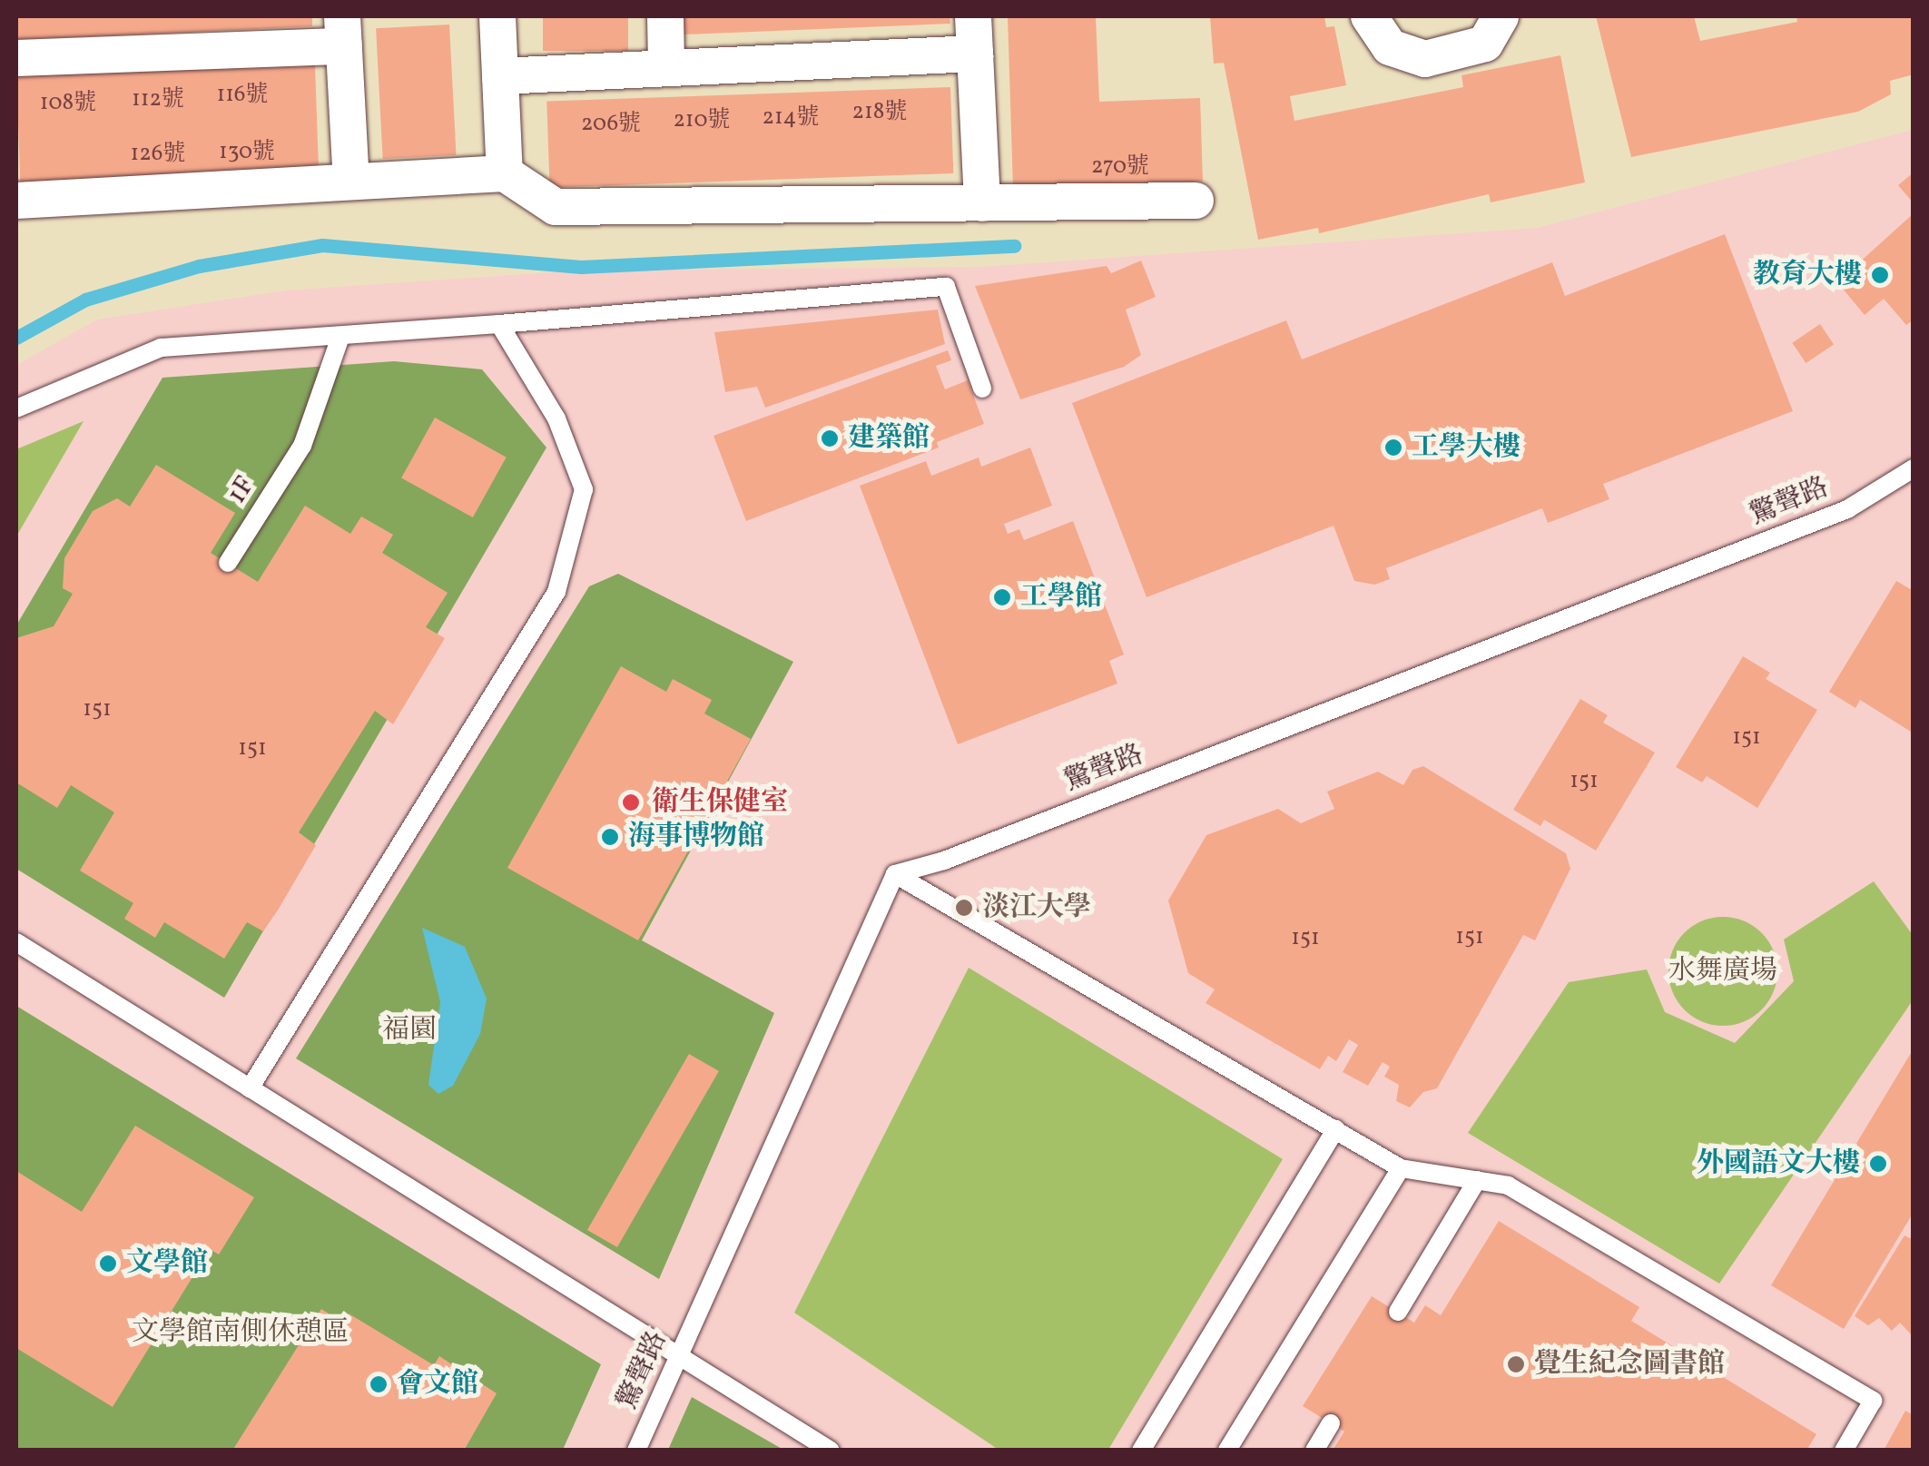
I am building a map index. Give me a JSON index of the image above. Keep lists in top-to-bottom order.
{
  "streets": {
    "lane": ["1F", "驚聲路"]
  },
  "parks": ["水舞廣場", "福園", "文學館南側休憩區"],
  "places": [
    "教育大樓",
    "建築館",
    "工學大樓",
    "工學館",
    "衛生保健室",
    "海事博物館",
    "淡江大學",
    "外國語文大樓",
    "文學館",
    "覺生紀念圖書館",
    "會文館"
  ],
  "house_numbers": [
    "116號",
    "112號",
    "108號",
    "218號",
    "214號",
    "210號",
    "206號",
    "130號",
    "126號",
    "270號",
    "151",
    "151",
    "151",
    "151",
    "151",
    "151"
  ]
}
